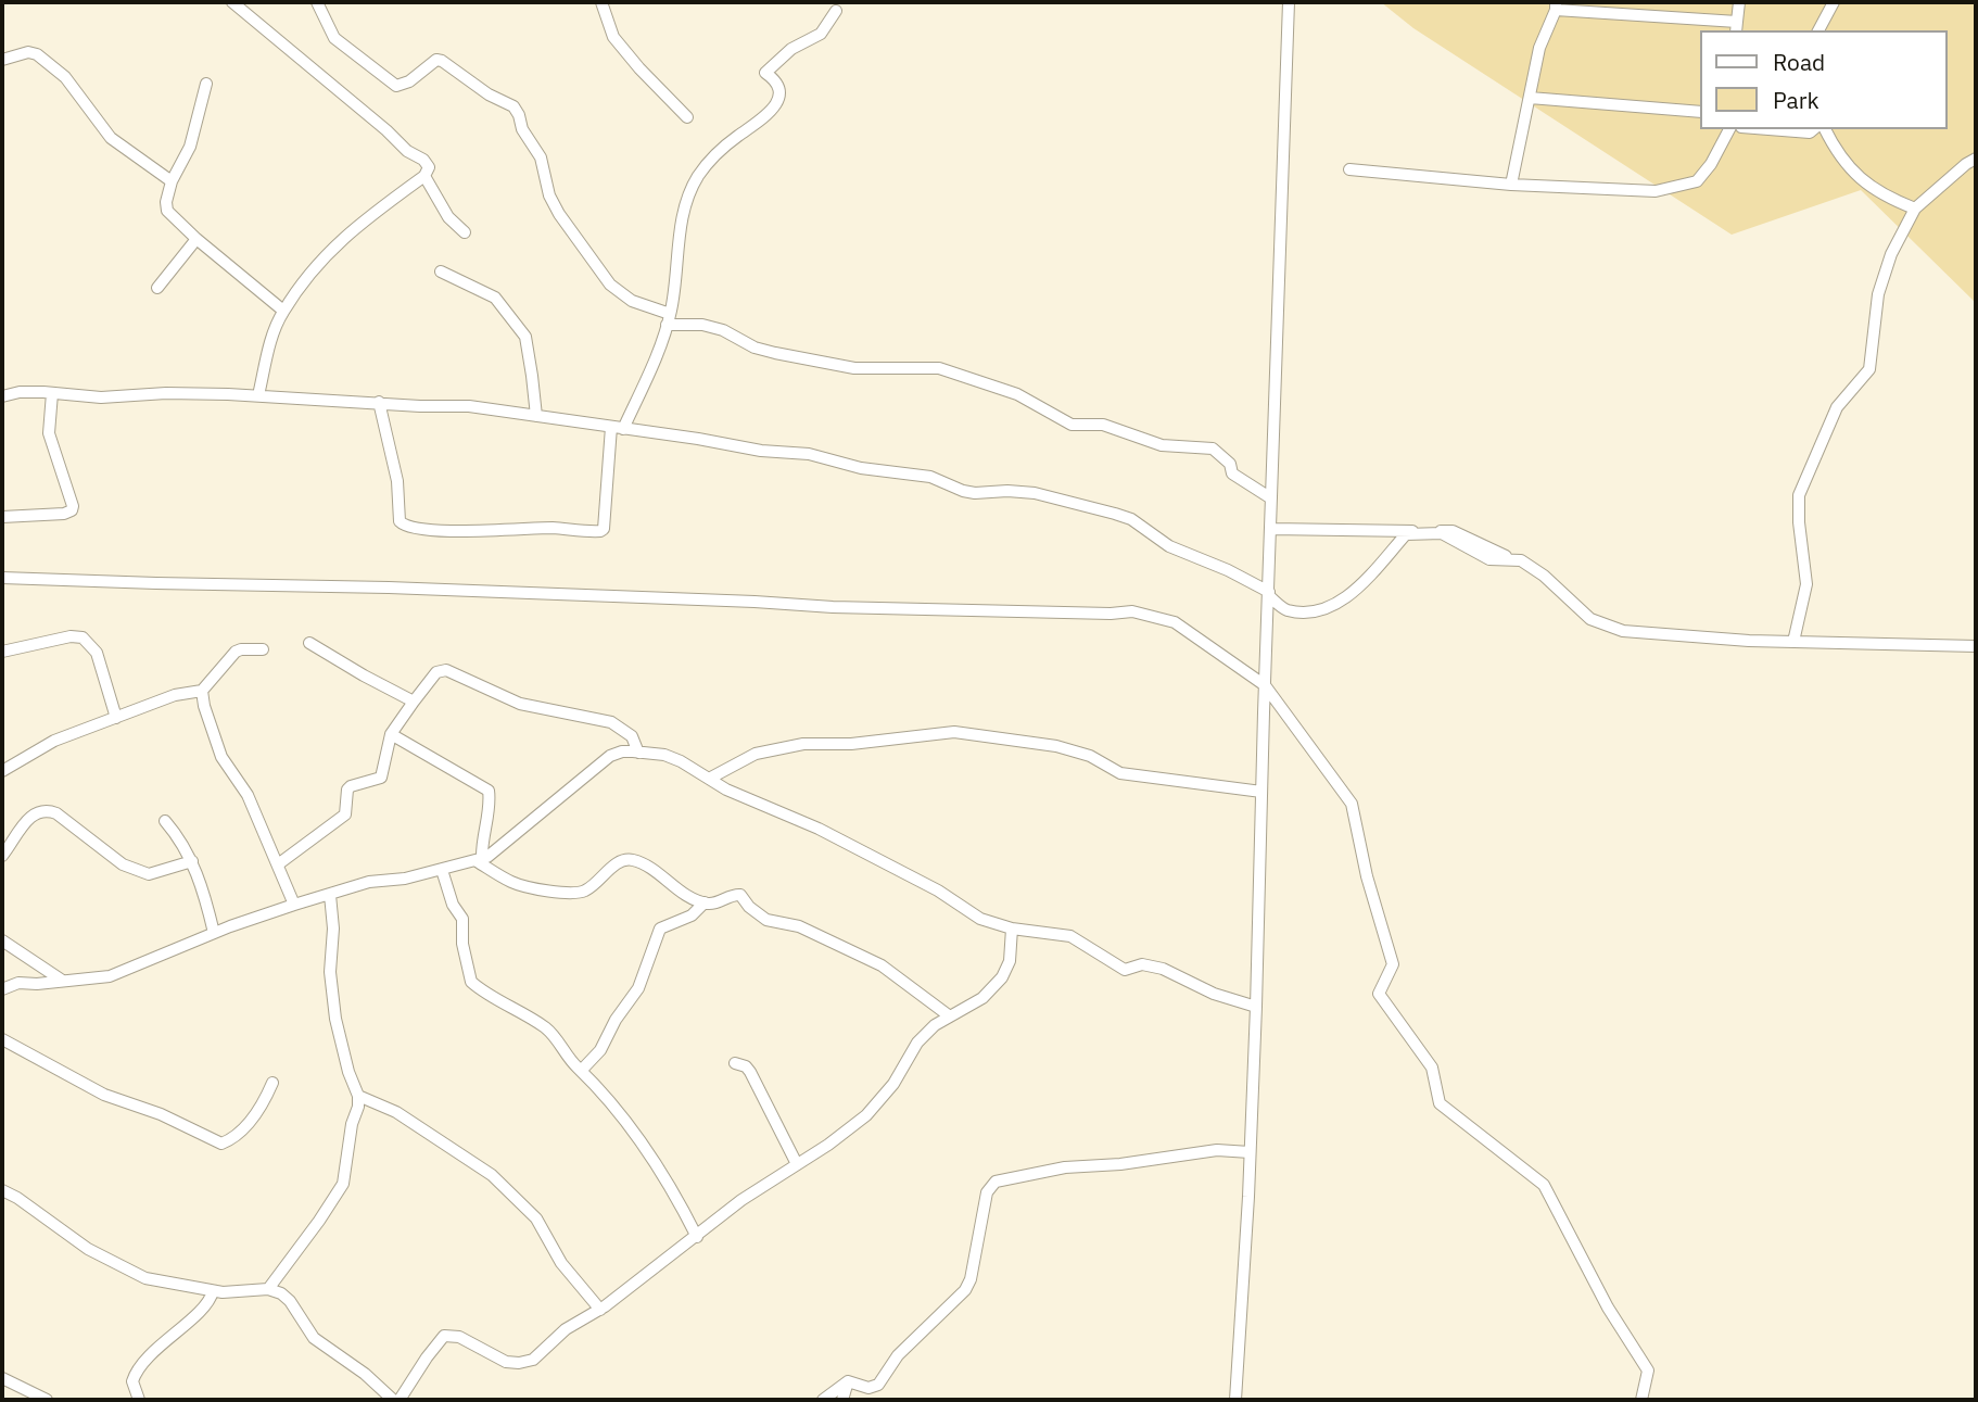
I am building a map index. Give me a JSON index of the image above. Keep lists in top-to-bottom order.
{
  "legend": ["Road", "Park"]
}
